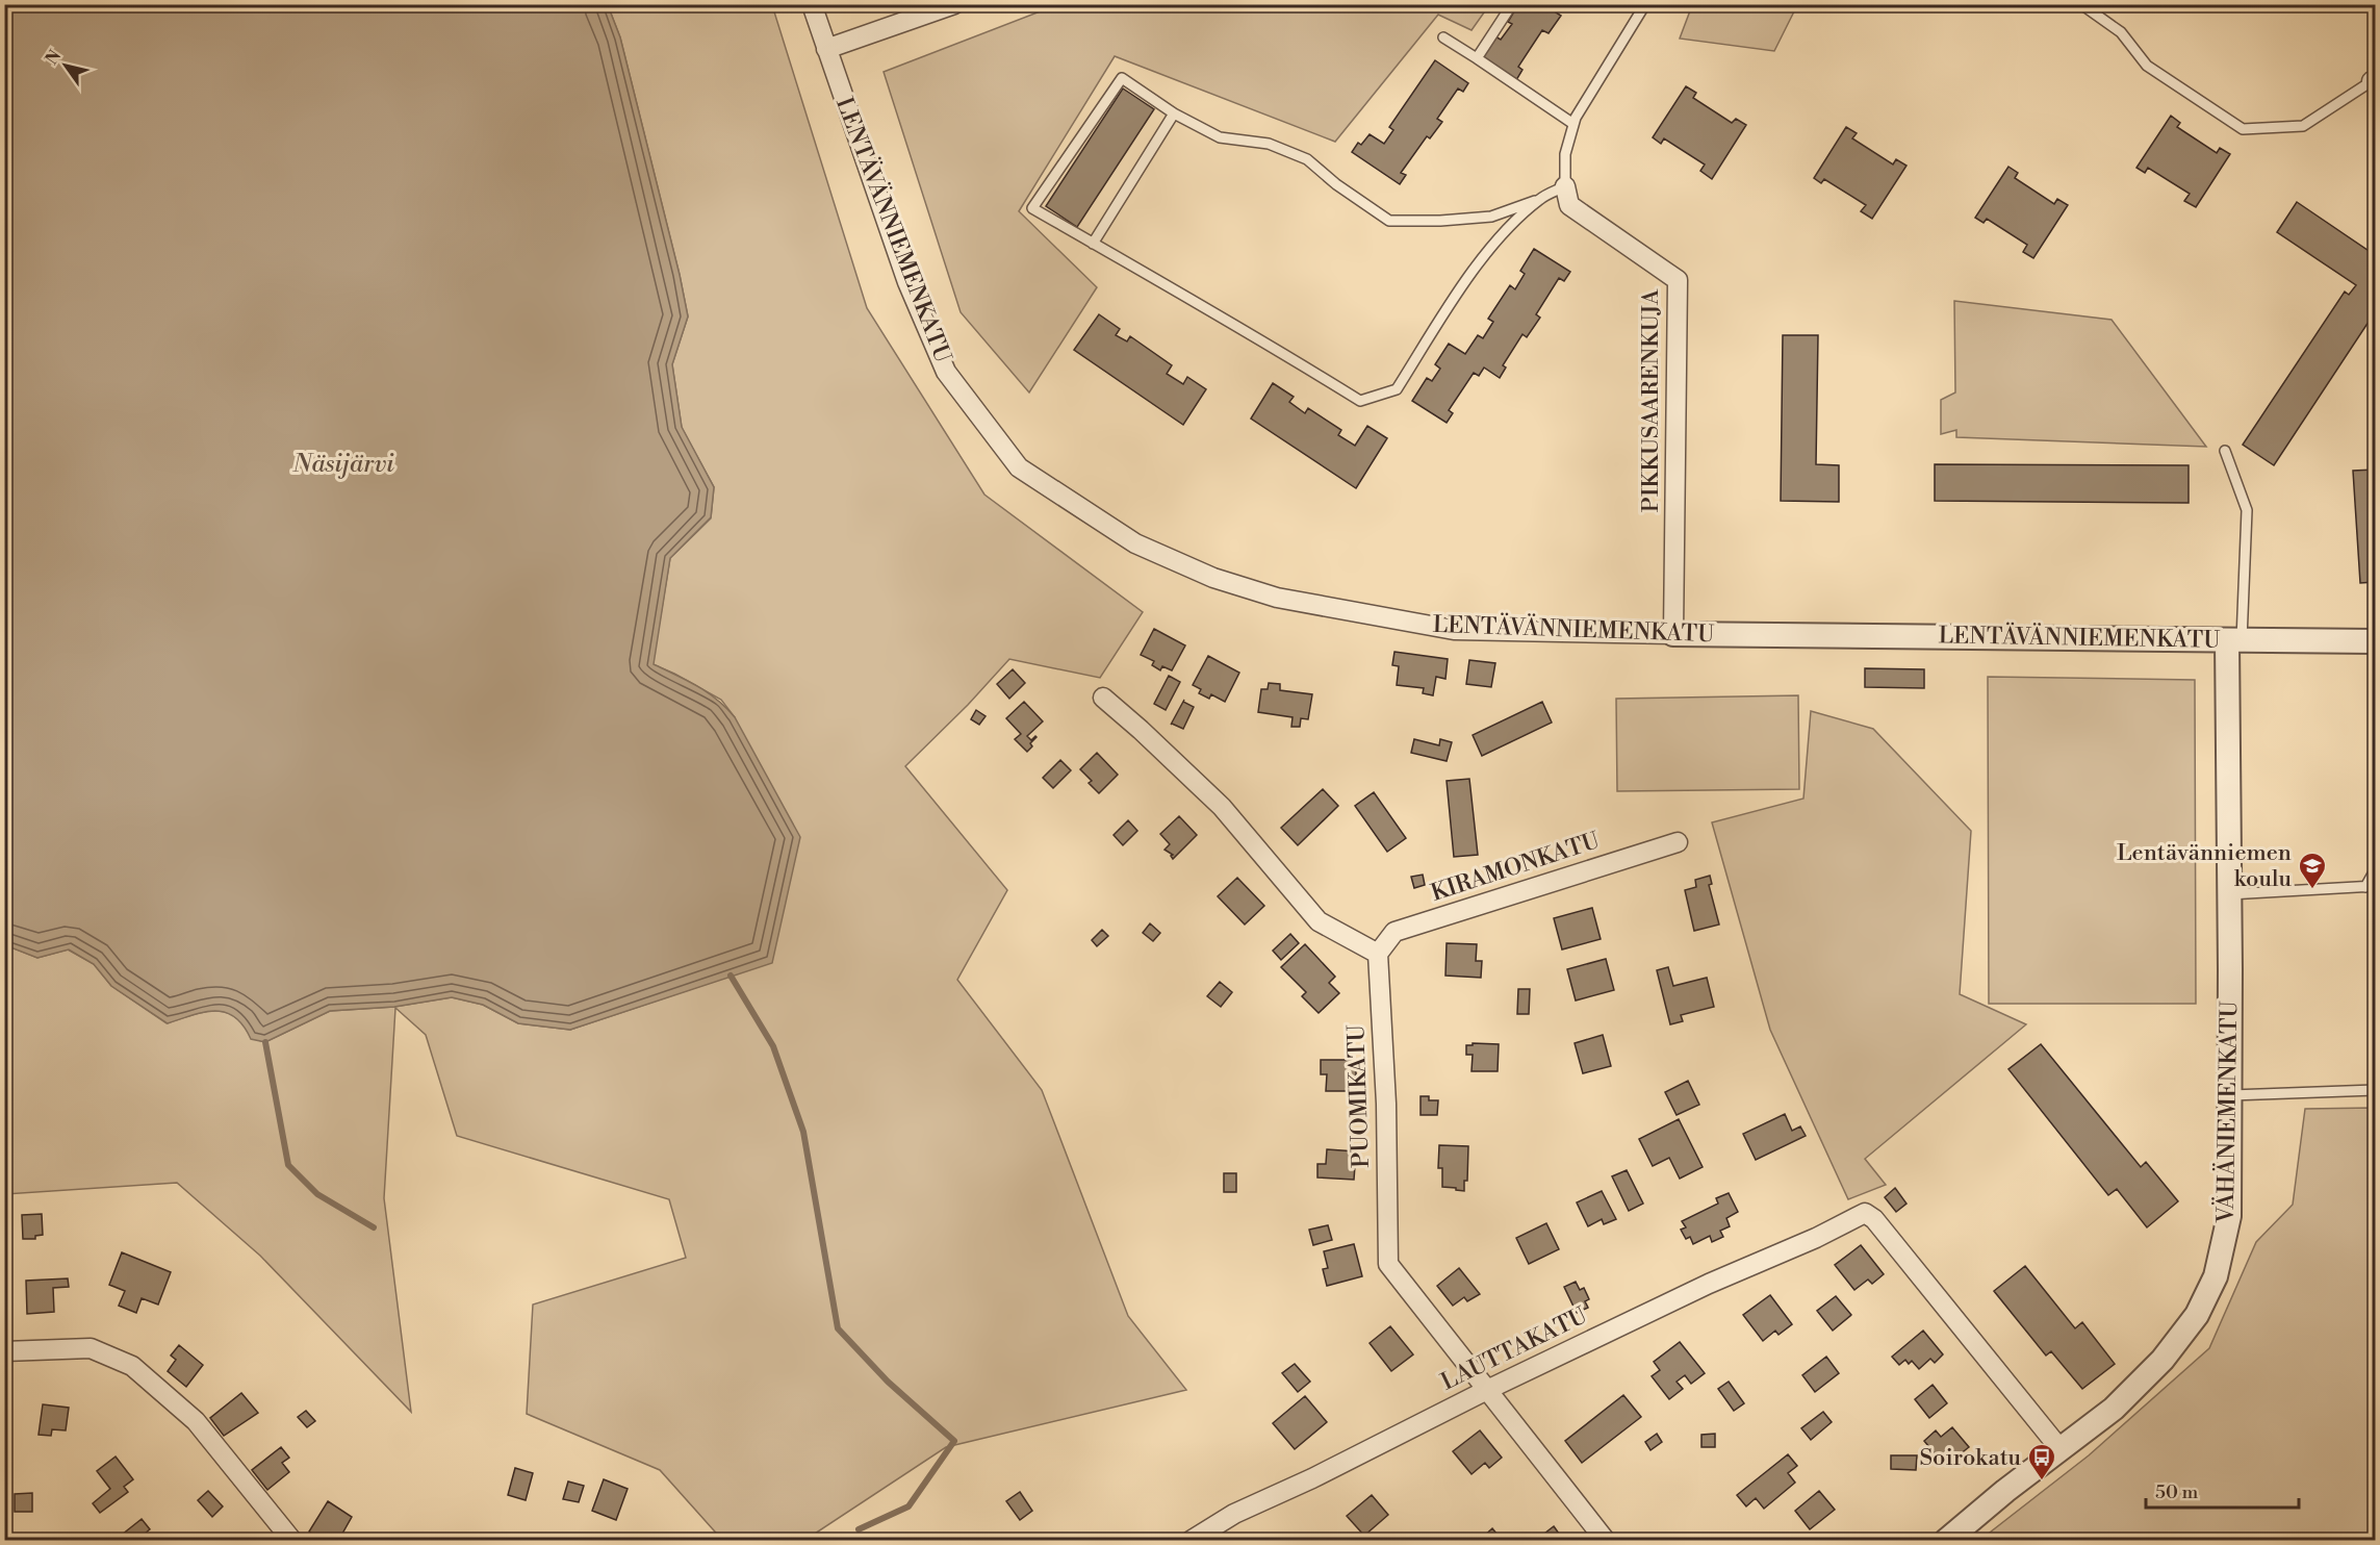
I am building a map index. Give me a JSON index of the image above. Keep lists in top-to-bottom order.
{
  "streets": {
    "street": [
      "LENTÄVÄNNIEMENKATU",
      "PIKKUSAARENKUJA",
      "KIRAMONKATU",
      "PUOMIKATU",
      "VÄHÄNIEMENKATU",
      "LAUTTAKATU"
    ]
  },
  "crossings": [
    ["LENTÄVÄNNIEMENKATU", "PIKKUSAARENKUJA"],
    ["LENTÄVÄNNIEMENKATU", "VÄHÄNIEMENKATU"],
    ["KIRAMONKATU", "PUOMIKATU"],
    ["PUOMIKATU", "LAUTTAKATU"],
    ["VÄHÄNIEMENKATU", "LAUTTAKATU"]
  ],
  "water": ["Näsijärvi"],
  "places": {
    "school or university": ["Lentävänniemen koulu"],
    "bus stop": ["Soirokatu"]
  },
  "scale_bar": "50 m",
  "north": "top left"
}
